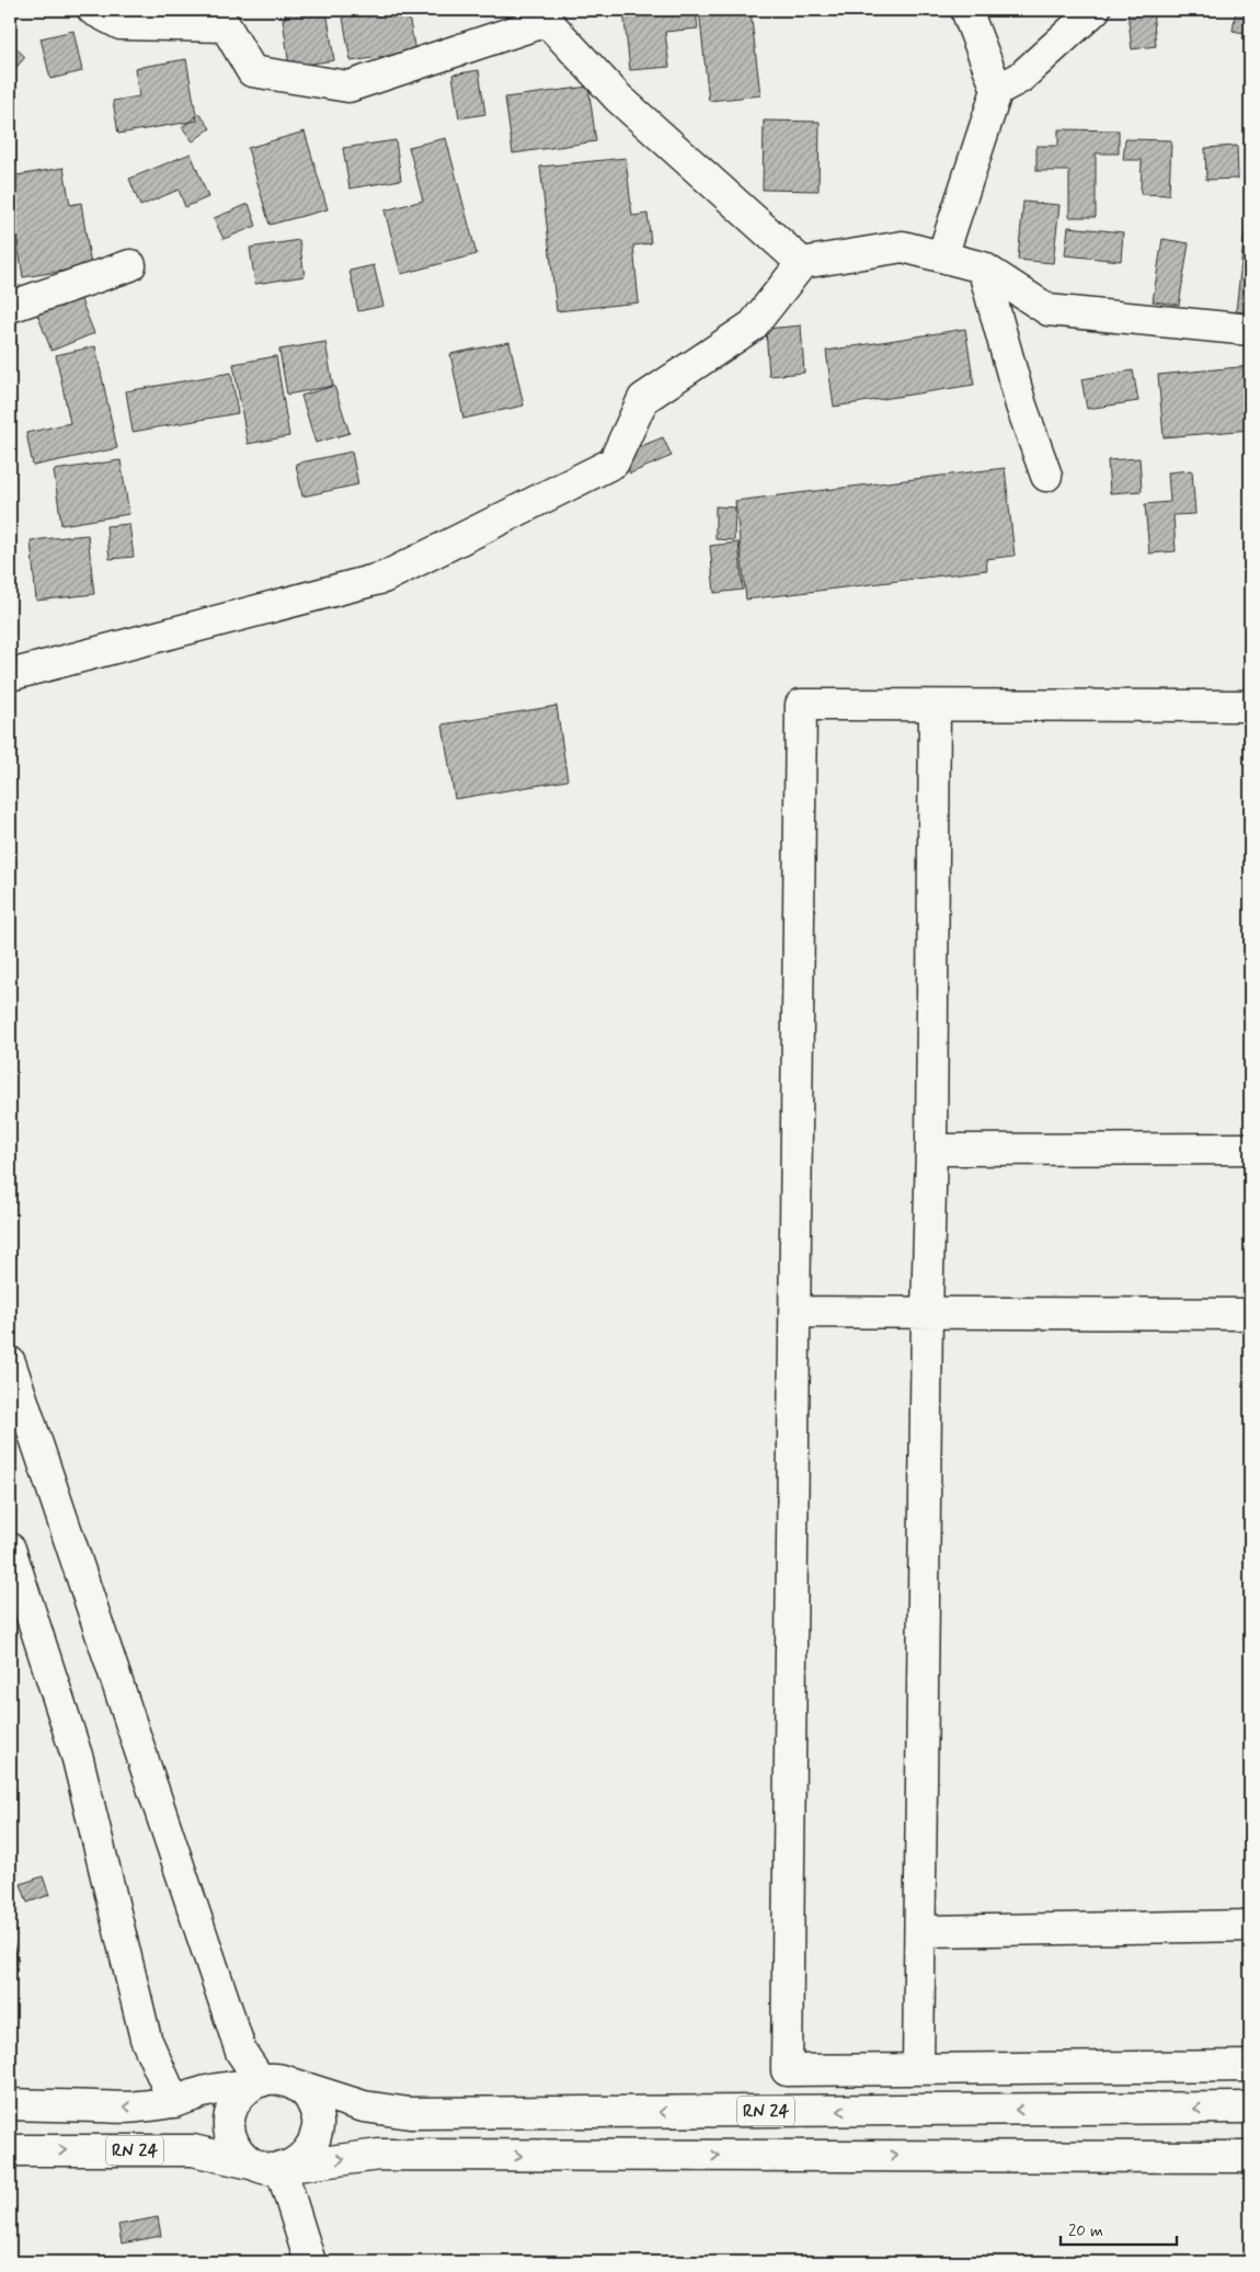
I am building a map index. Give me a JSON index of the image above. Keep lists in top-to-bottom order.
{
  "streets": {
    "main road": ["RN 24"]
  },
  "scale_bar": "20 m"
}
